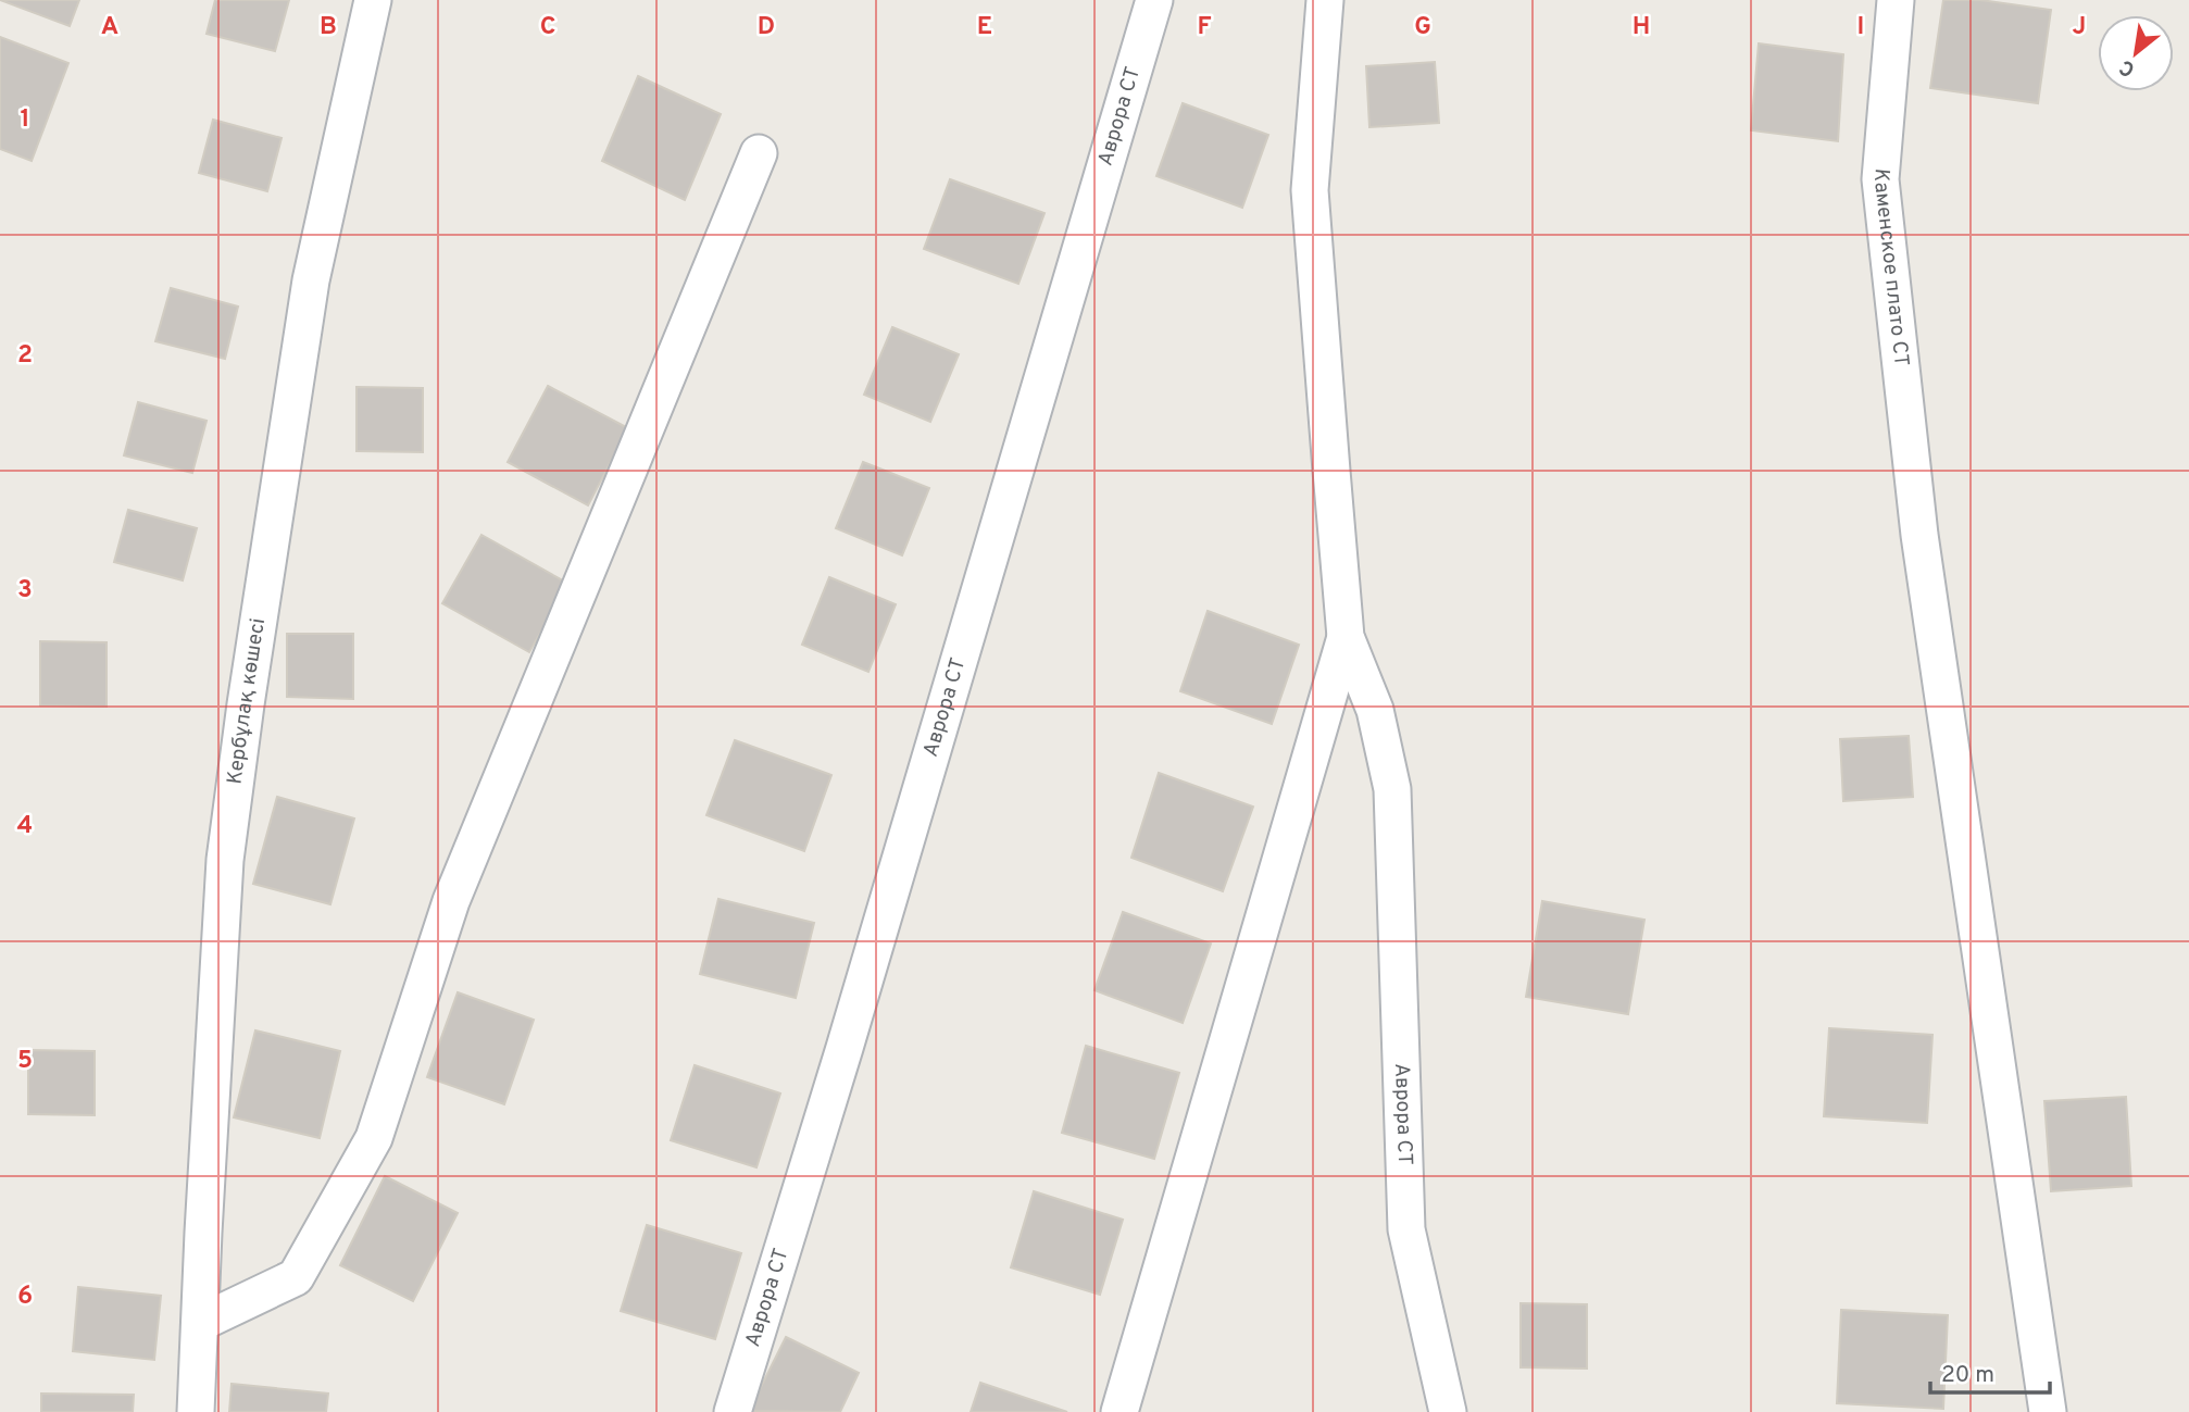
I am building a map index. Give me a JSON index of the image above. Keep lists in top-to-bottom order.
{
  "streets": {
    "street": ["Аврора СТ", "Каменское плато СТ", "Кербұлақ көшесі"]
  },
  "scale_bar": "20 m",
  "north": "bottom left",
  "grid": {
    "columns": [
      "A",
      "B",
      "C",
      "D",
      "E",
      "F",
      "G",
      "H",
      "I",
      "J"
    ],
    "rows": [
      "1",
      "2",
      "3",
      "4",
      "5",
      "6"
    ]
  }
}
